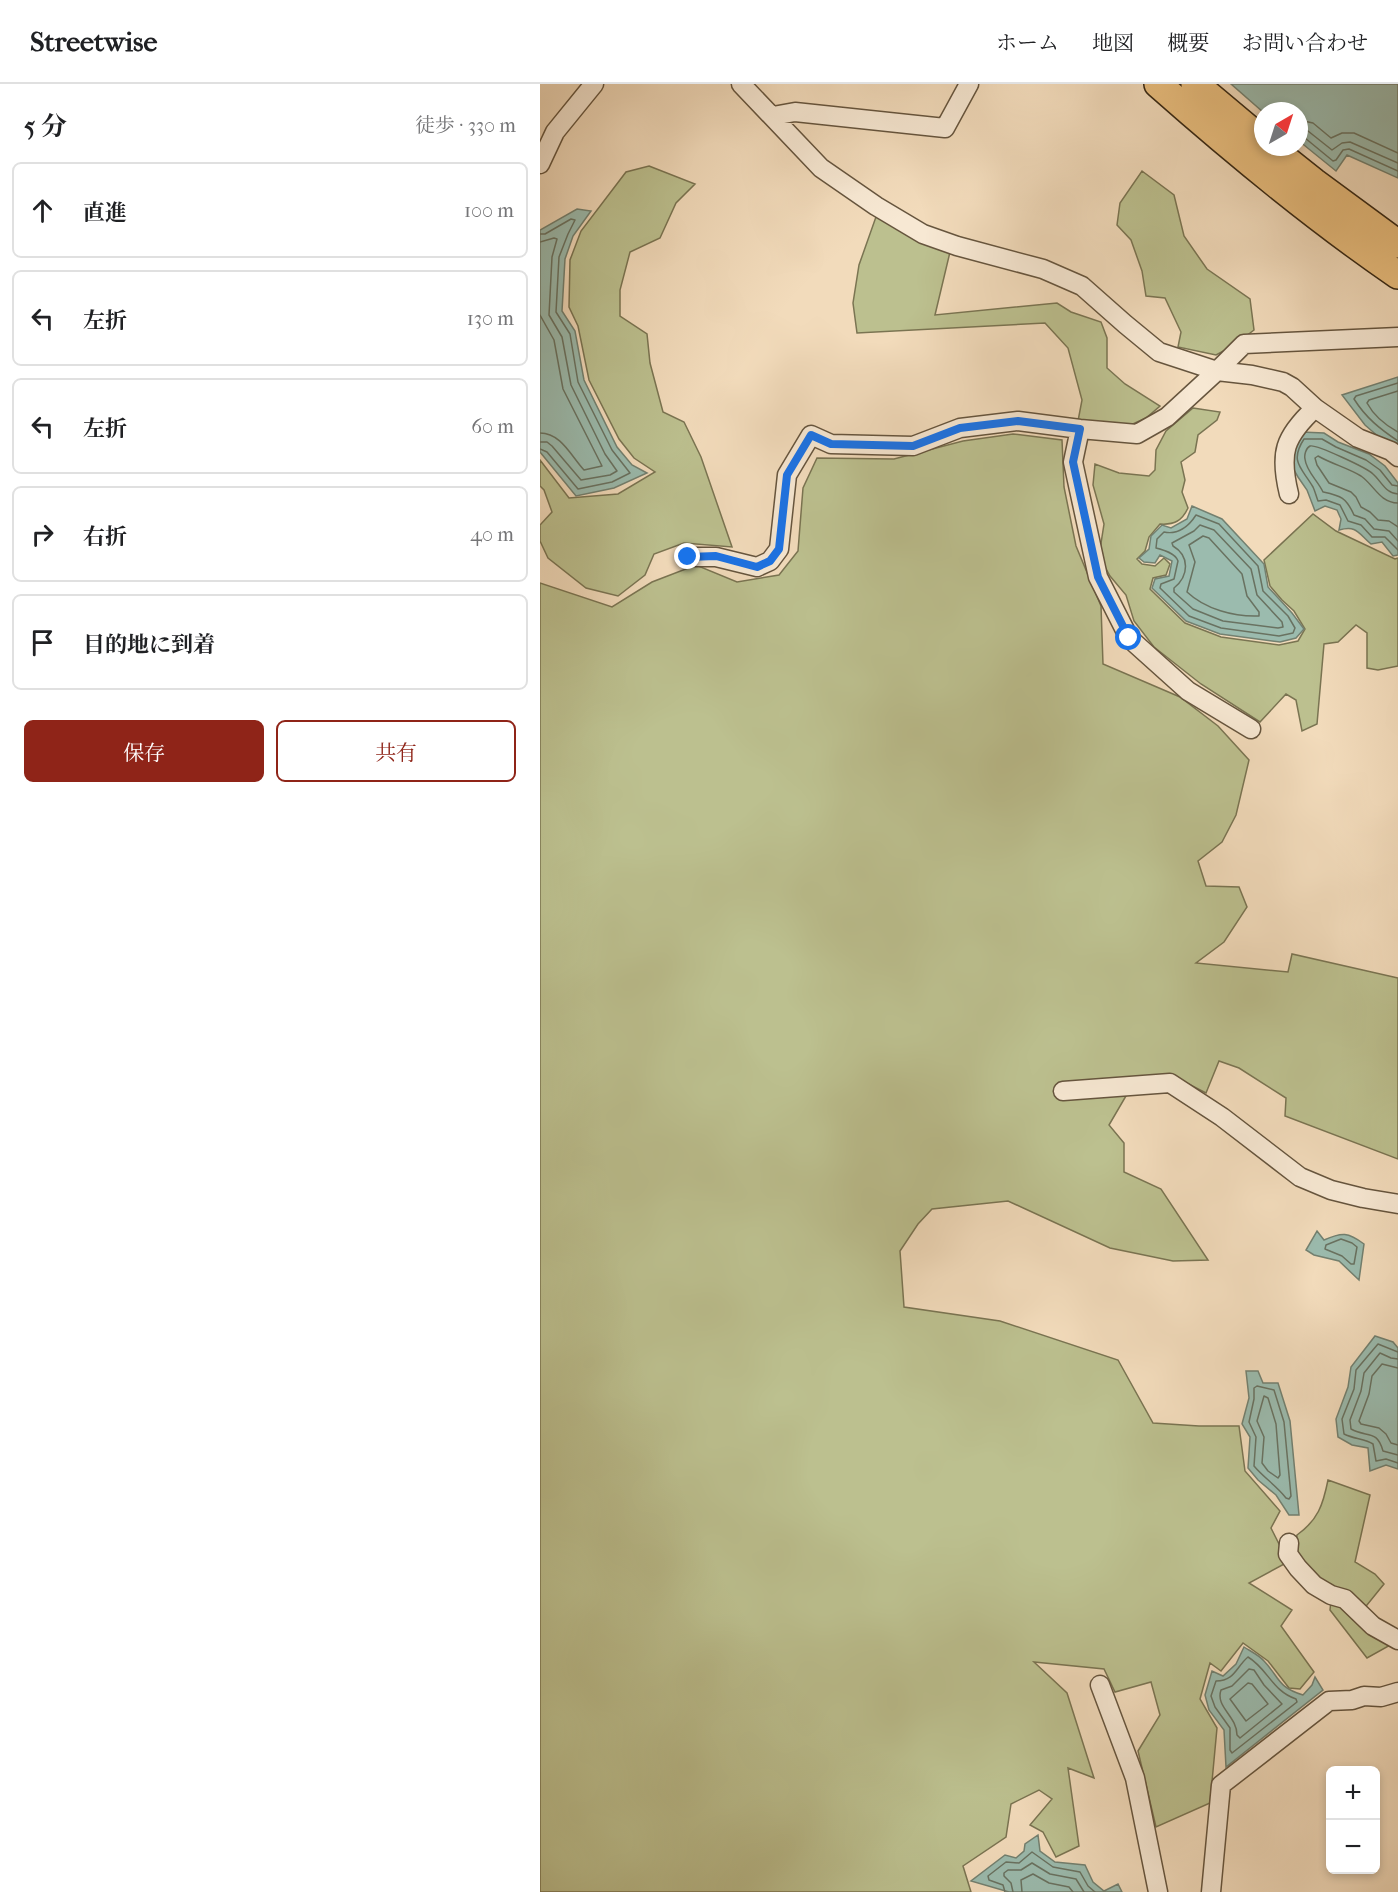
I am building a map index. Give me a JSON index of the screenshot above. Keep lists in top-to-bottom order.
{
  "north": "top right",
  "page": {
    "header": "Streetwise",
    "nav": [
      "ホーム",
      "地図",
      "概要",
      "お問い合わせ"
    ],
    "heading": ["5 分", "徒歩 · 330 m"],
    "list": [
      ["直進", "100 m"],
      ["左折", "130 m"],
      ["左折", "60 m"],
      ["右折", "40 m"],
      "目的地に到着"
    ],
    "buttons": ["保存", "共有"],
    "map_buttons": ["+", "−"]
  }
}
